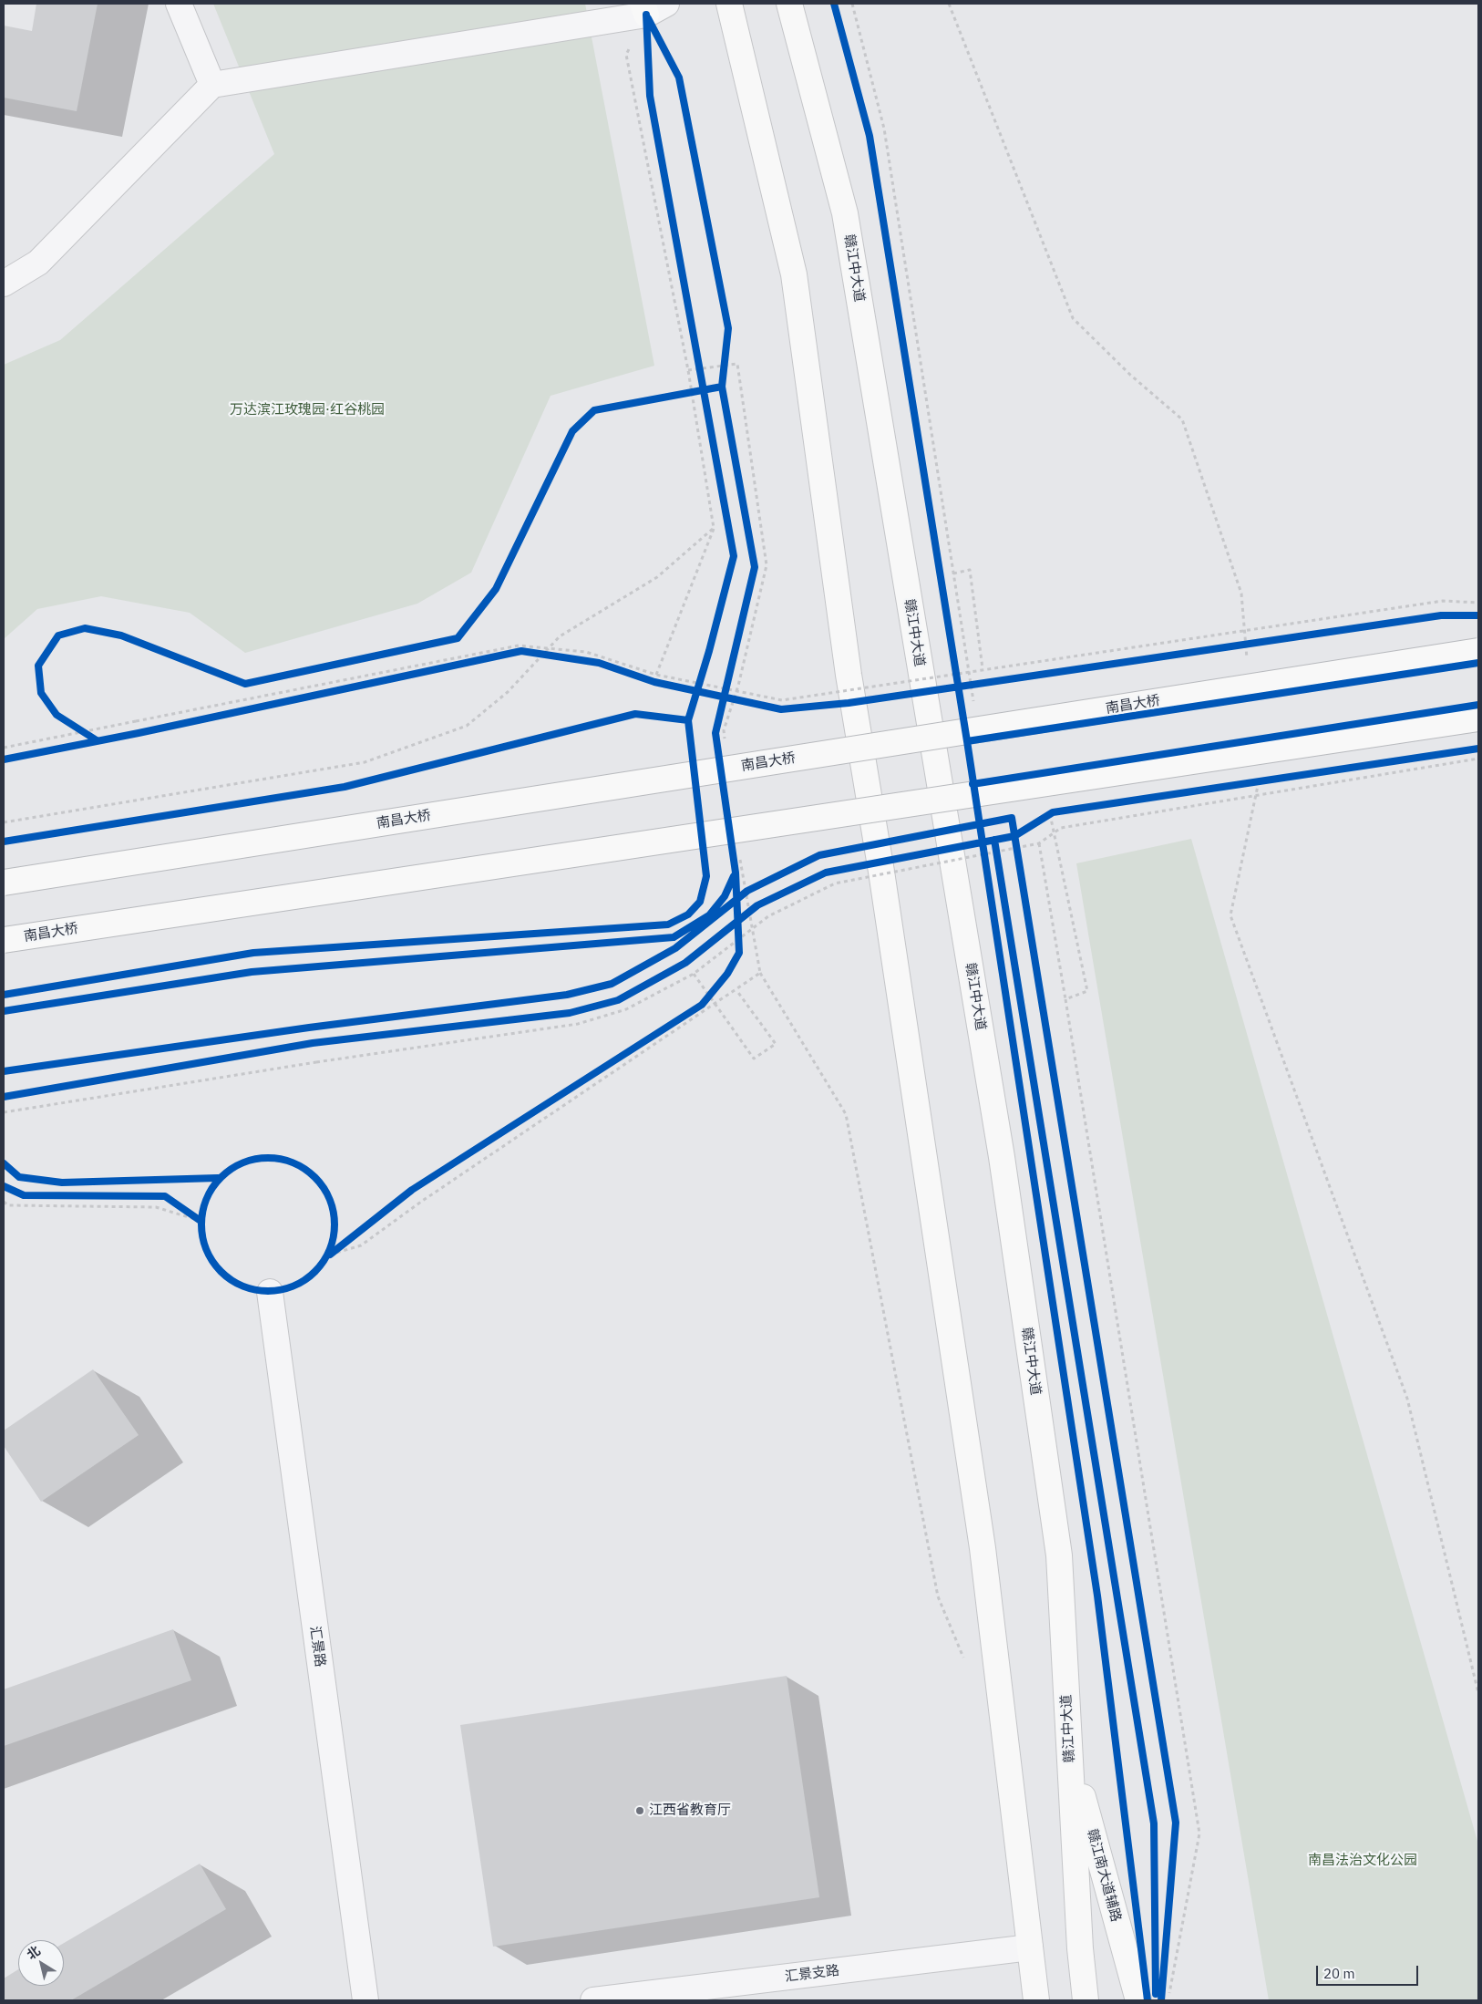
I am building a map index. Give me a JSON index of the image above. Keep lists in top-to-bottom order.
{
  "streets": {
    "main road": ["赣江中大道", "南昌大桥", "赣江南大道辅路"],
    "street": ["汇景路", "汇景支路"]
  },
  "crossings": [
    ["赣江中大道", "赣江南大道辅路"]
  ],
  "parks": ["万达滨江玫瑰园·红谷桃园", "南昌法治文化公园"],
  "places": ["江西省教育厅"],
  "scale_bar": "20 m",
  "north": "top left"
}
